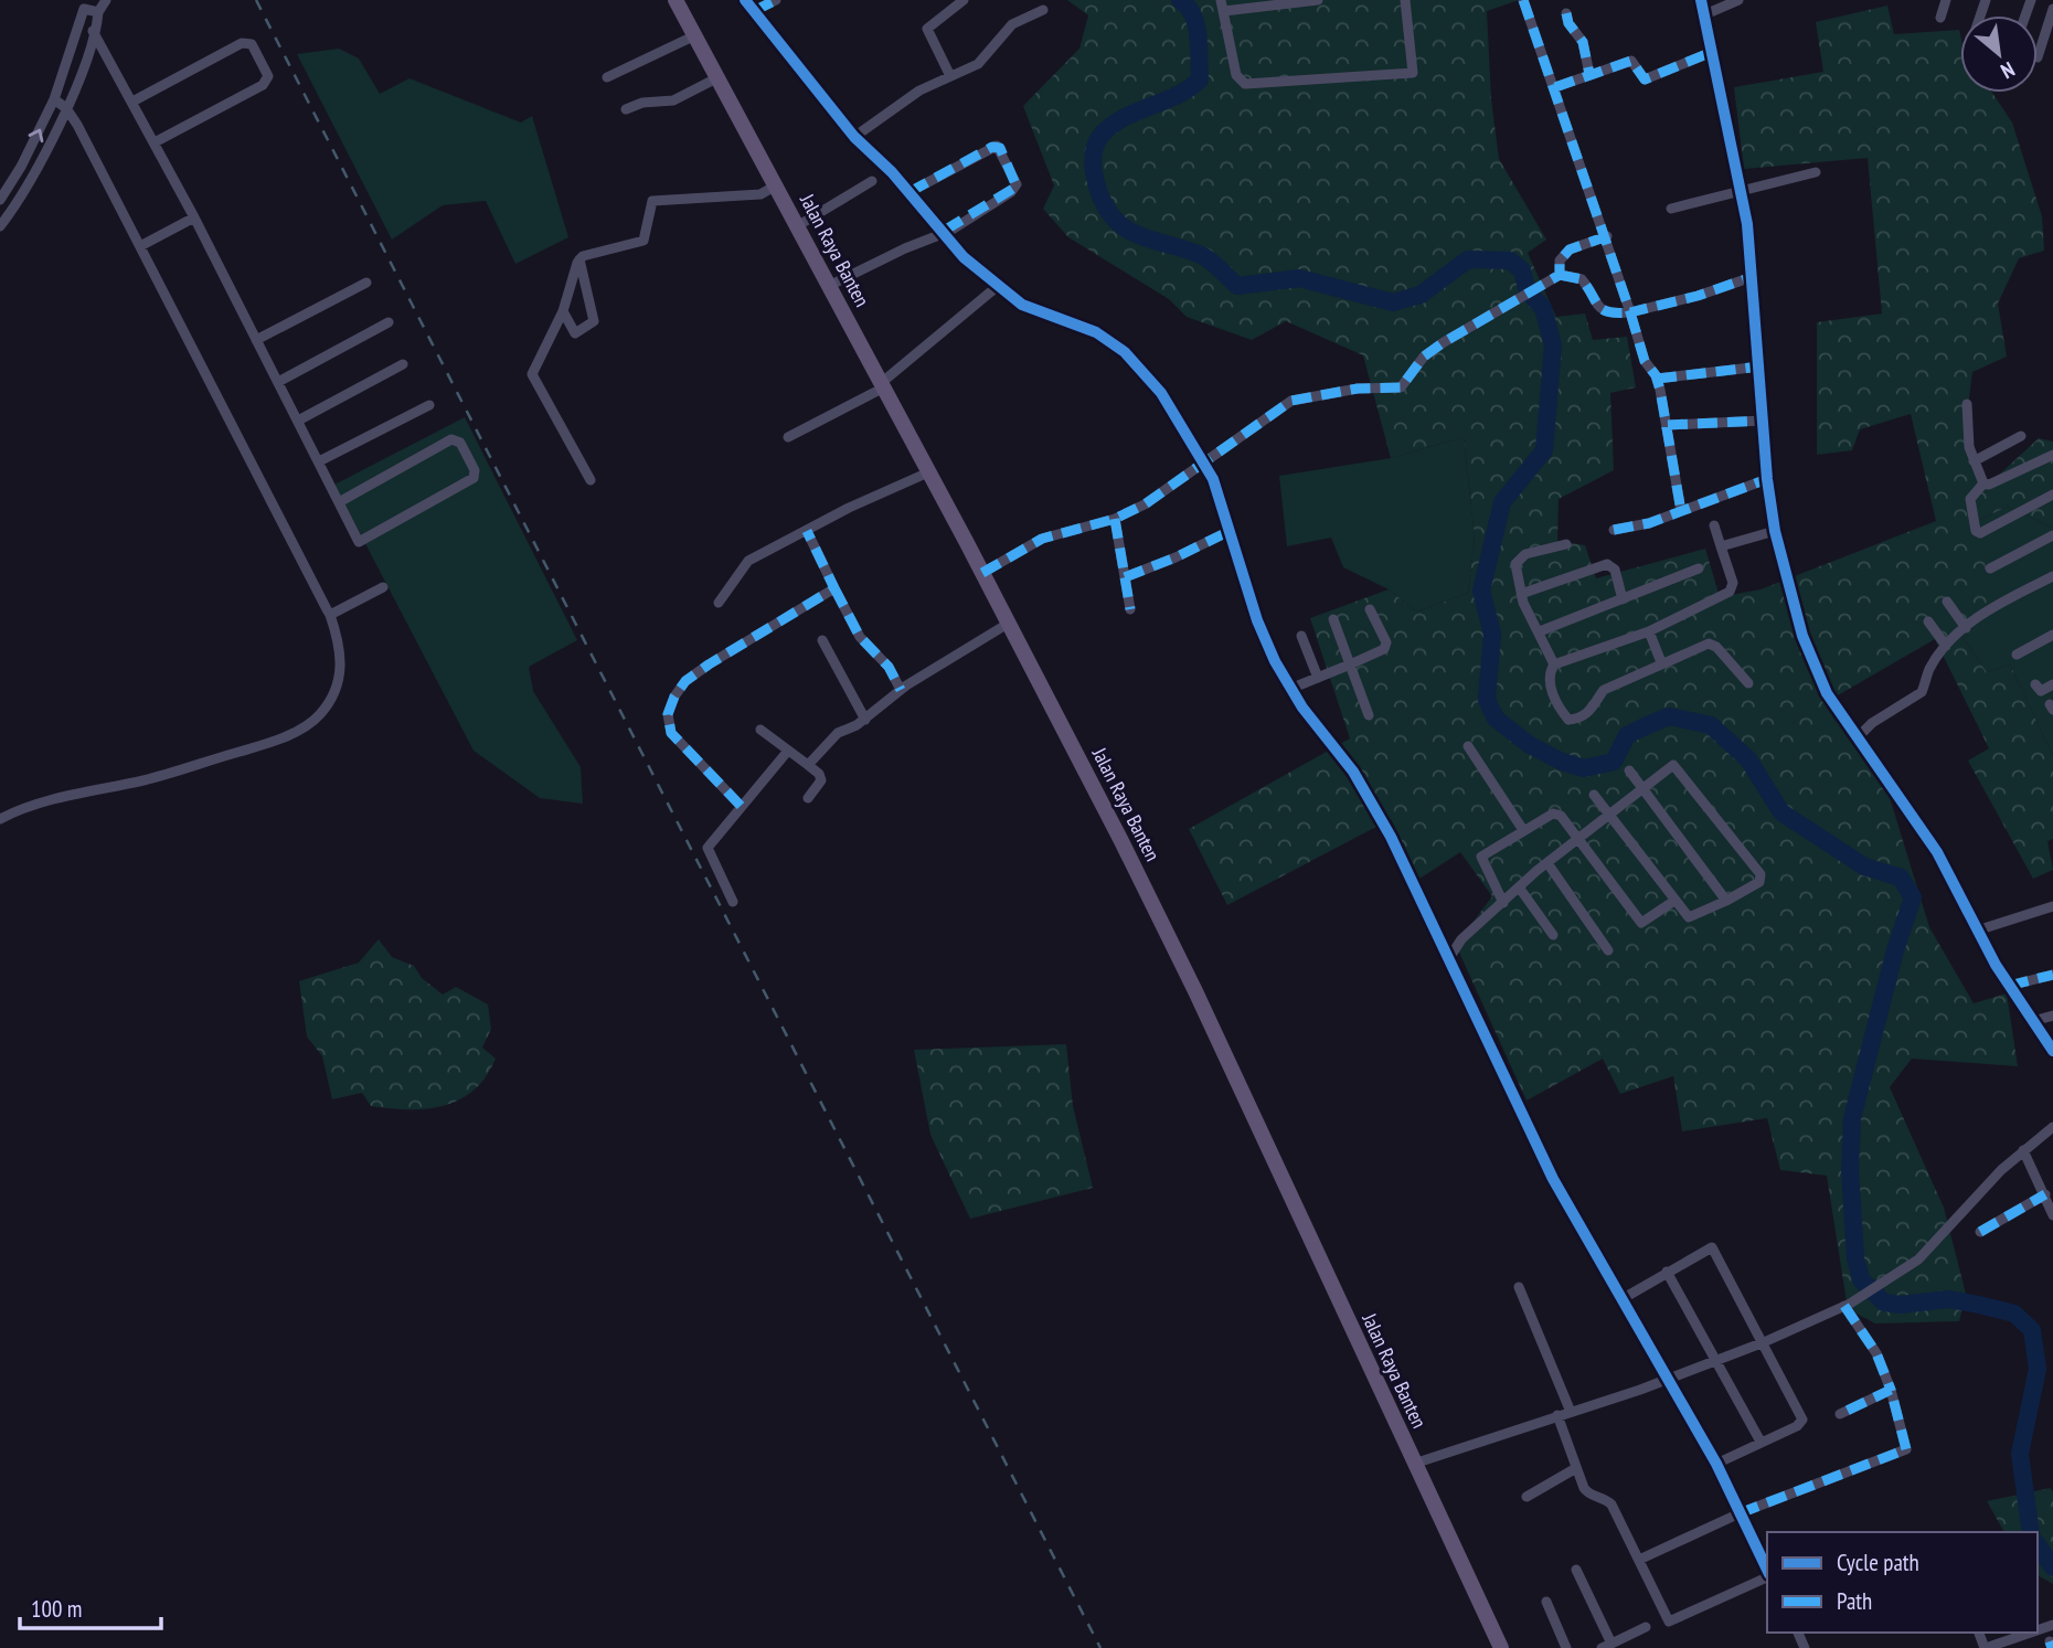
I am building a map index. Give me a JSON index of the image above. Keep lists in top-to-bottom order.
{
  "streets": {
    "main road": ["Jalan Raya Banten"]
  },
  "legend": ["Cycle path", "Path"],
  "scale_bar": "100 m",
  "north": "bottom right"
}
